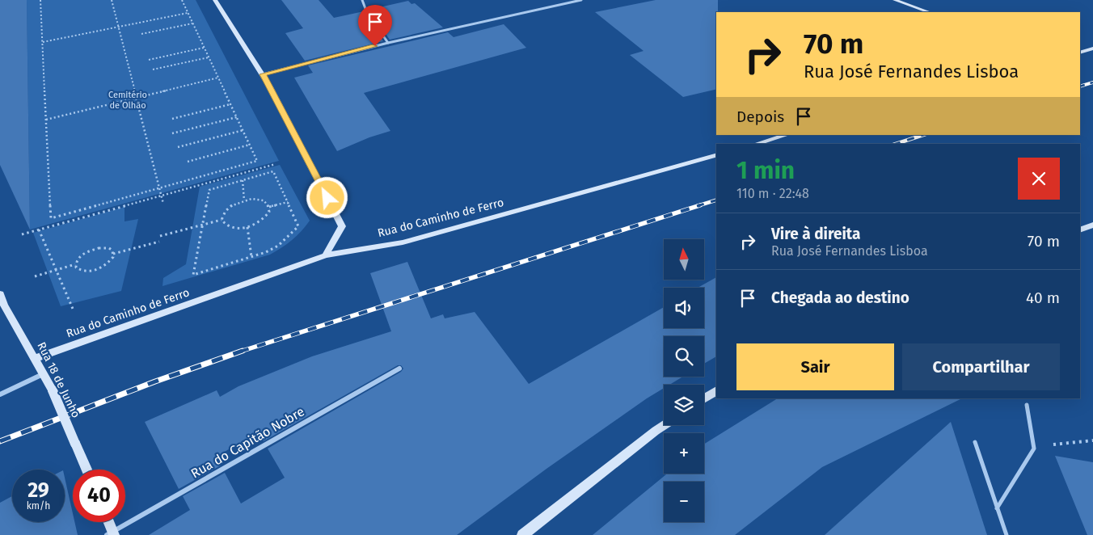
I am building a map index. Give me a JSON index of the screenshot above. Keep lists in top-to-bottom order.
{
  "streets": {
    "street": ["Rua do Caminho de Ferro", "Rua 18 de Junho", "Rua do Capitão Nobre"]
  },
  "crossings": [
    ["Rua do Caminho de Ferro", "Rua 18 de Junho"]
  ],
  "parks": ["Cemitério de Olhão"],
  "north": "top",
  "page": {
    "turn": ["70 m", "Rua José Fernandes Lisboa"],
    "then": "Depois",
    "heading": ["1 min", "110 m · 22:48"],
    "list": [
      {
        "name": "Vire à direita",
        "note": "Rua José Fernandes Lisboa",
        "value": "70 m"
      },
      {
        "name": "Chegada ao destino",
        "value": "40 m"
      }
    ],
    "map_buttons": ["+", "−"],
    "buttons": ["Sair", "Compartilhar"],
    "speed": "29 km/h",
    "limit": "40"
  }
}
